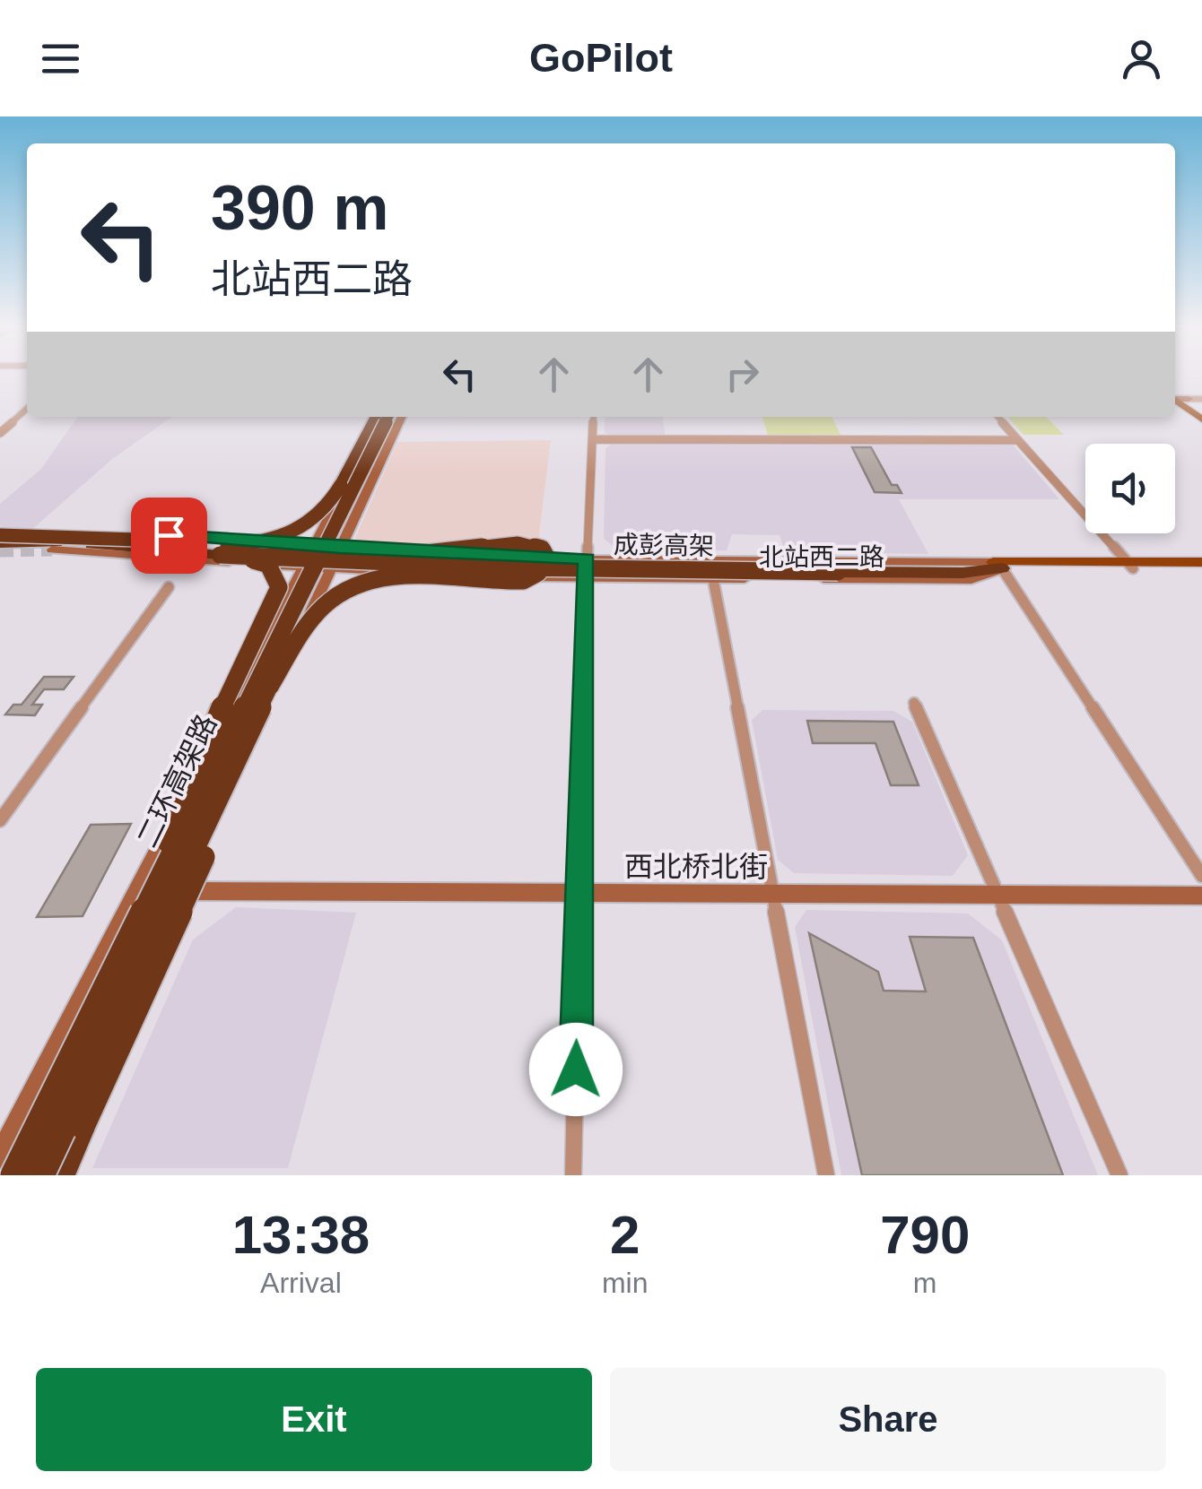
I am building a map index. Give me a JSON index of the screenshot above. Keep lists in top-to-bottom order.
{
  "streets": {
    "highway": ["成彭高架", "二环高架路"],
    "main road": ["北站西二路", "西北桥北街"]
  },
  "crossings": [
    ["二环高架路", "西北桥北街"]
  ],
  "page": {
    "header": "GoPilot",
    "turn": ["390 m", "北站西二路"],
    "eta": [
      "13:38",
      "Arrival",
      "2",
      "min",
      "790",
      "m"
    ],
    "buttons": ["Exit", "Share"]
  }
}
